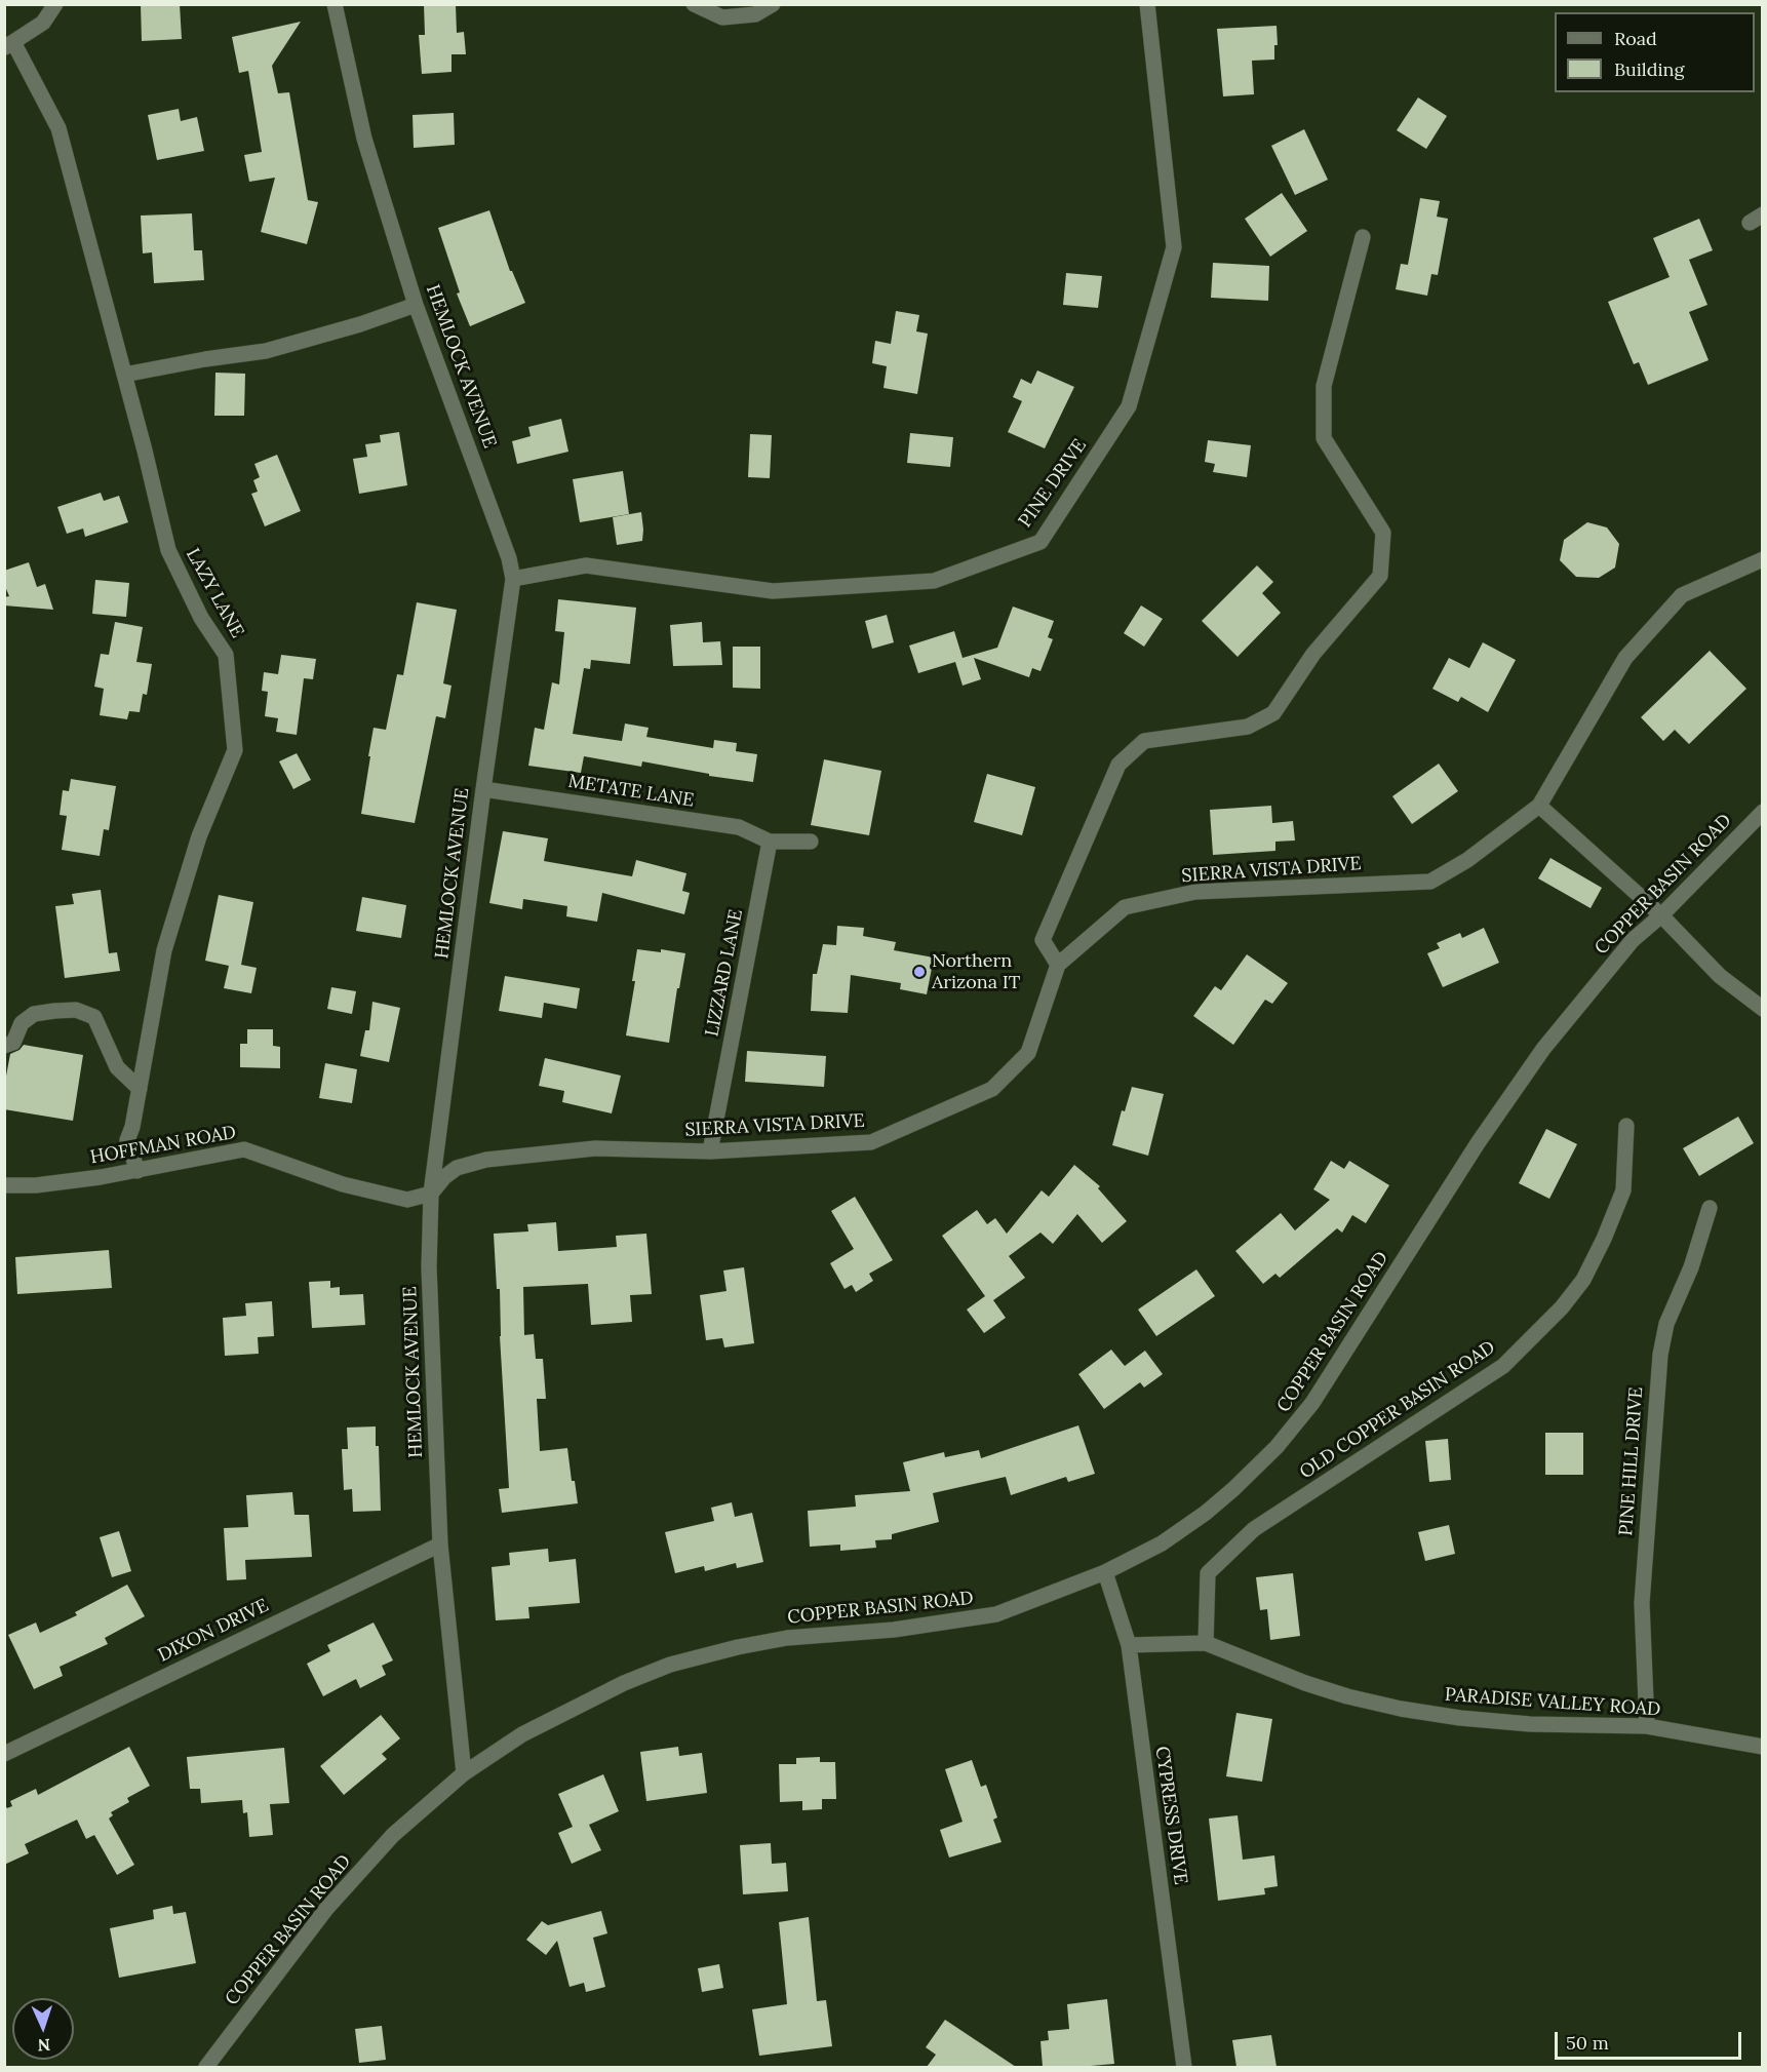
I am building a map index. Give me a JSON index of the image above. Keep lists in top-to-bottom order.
{
  "streets": {
    "street": [
      "HEMLOCK AVENUE",
      "PINE DRIVE",
      "LAZY LANE",
      "METATE LANE",
      "SIERRA VISTA DRIVE",
      "COPPER BASIN ROAD",
      "LIZZARD LANE",
      "HOFFMAN ROAD",
      "OLD COPPER BASIN ROAD",
      "PINE HILL DRIVE",
      "DIXON DRIVE",
      "PARADISE VALLEY ROAD",
      "CYPRESS DRIVE"
    ]
  },
  "crossings": [
    ["HEMLOCK AVENUE", "PINE DRIVE"],
    ["HEMLOCK AVENUE", "METATE LANE"],
    ["HEMLOCK AVENUE", "SIERRA VISTA DRIVE"],
    ["HEMLOCK AVENUE", "COPPER BASIN ROAD"],
    ["HEMLOCK AVENUE", "HOFFMAN ROAD"],
    ["HEMLOCK AVENUE", "DIXON DRIVE"],
    ["LAZY LANE", "HOFFMAN ROAD"],
    ["METATE LANE", "LIZZARD LANE"],
    ["SIERRA VISTA DRIVE", "LIZZARD LANE"],
    ["SIERRA VISTA DRIVE", "HOFFMAN ROAD"],
    ["COPPER BASIN ROAD", "CYPRESS DRIVE"],
    ["OLD COPPER BASIN ROAD", "PARADISE VALLEY ROAD"],
    ["PINE HILL DRIVE", "PARADISE VALLEY ROAD"],
    ["PARADISE VALLEY ROAD", "CYPRESS DRIVE"]
  ],
  "places": ["Northern Arizona IT"],
  "legend": ["Road", "Building"],
  "scale_bar": "50 m",
  "north": "bottom"
}
